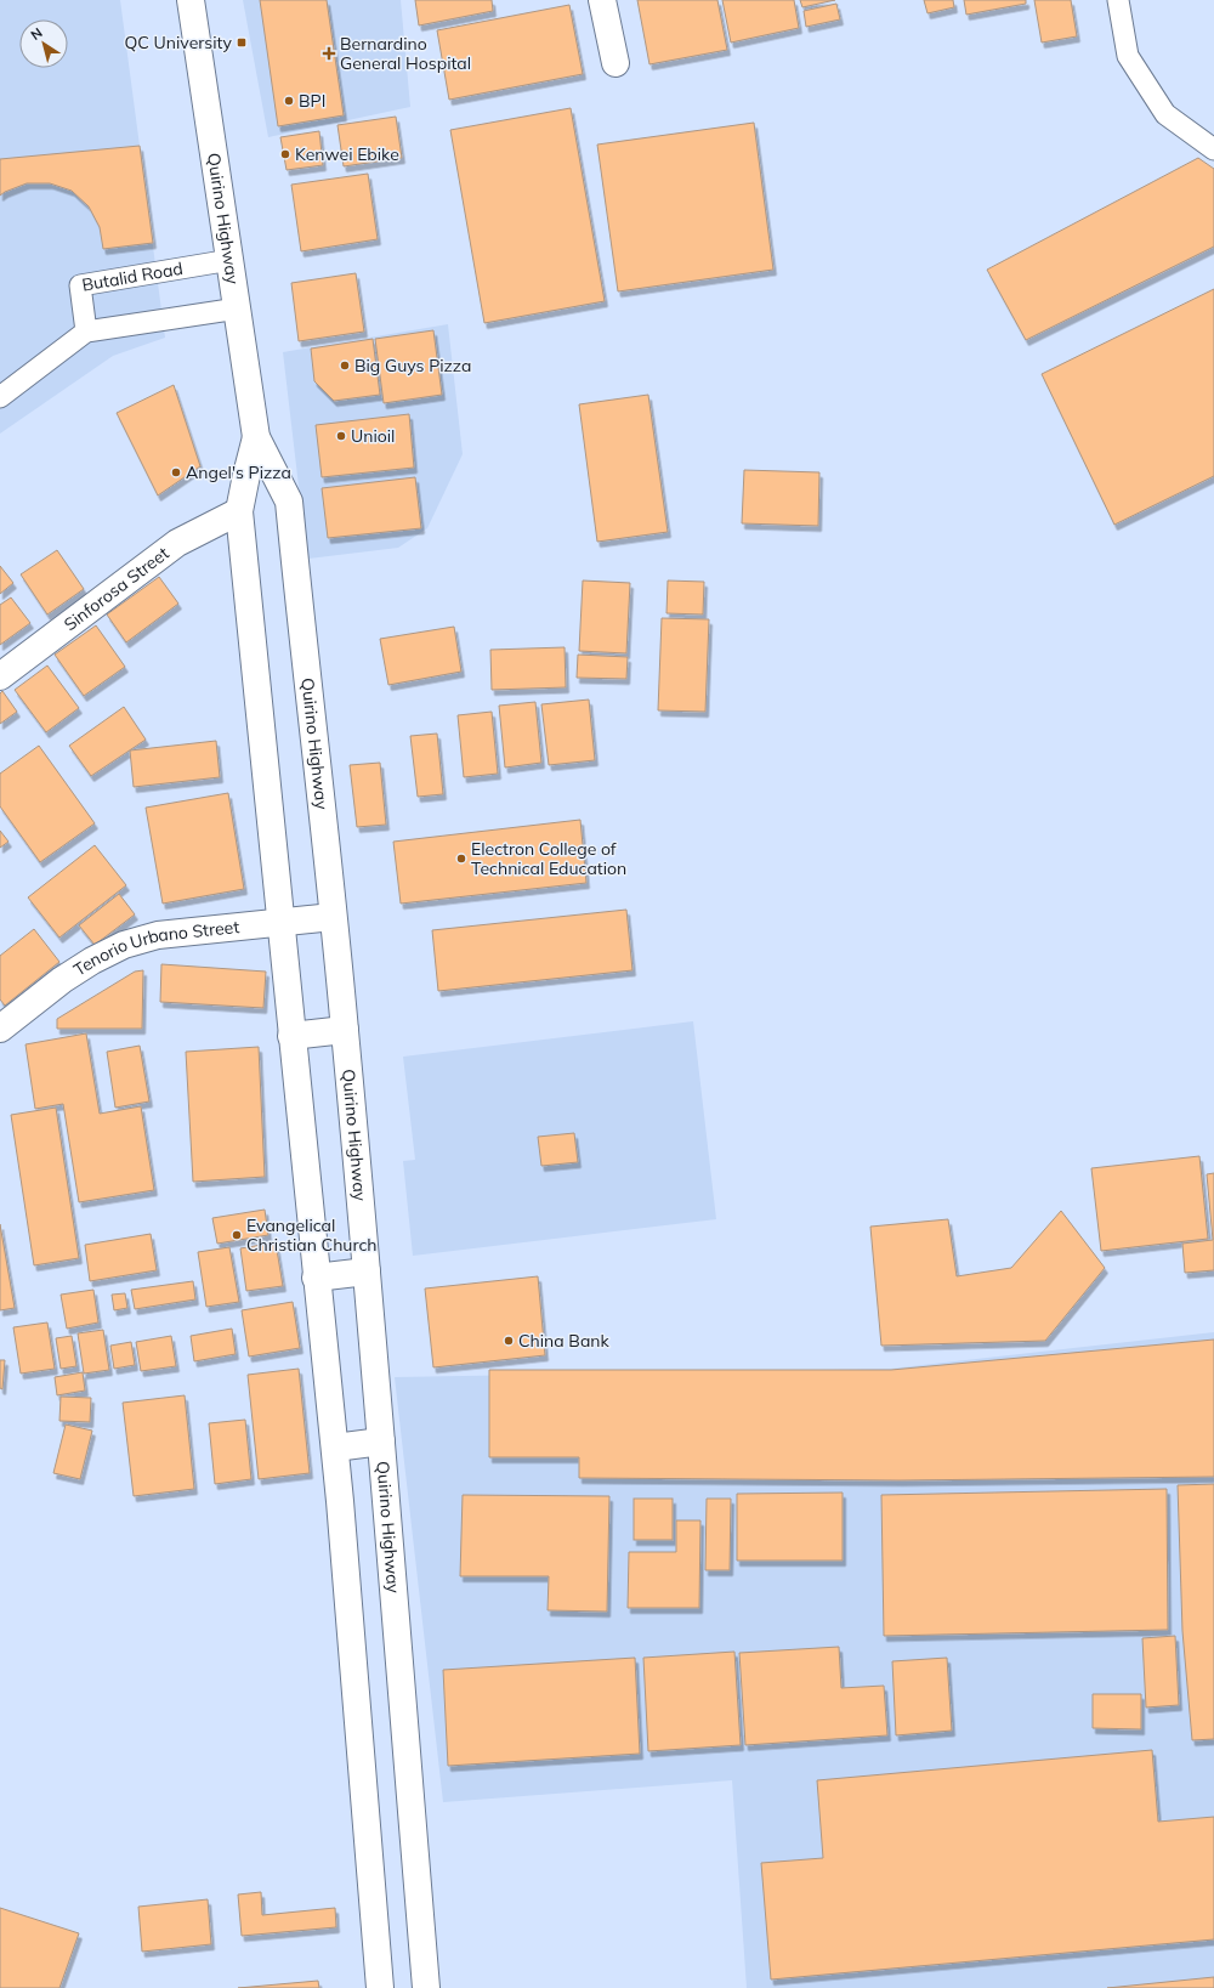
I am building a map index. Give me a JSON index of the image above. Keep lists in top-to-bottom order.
{
  "streets": {
    "main road": ["Quirino Highway", "Sinforosa Street", "Tenorio Urbano Street"],
    "lane": ["Butalid Road"]
  },
  "crossings": [
    ["Quirino Highway", "Butalid Road"],
    ["Quirino Highway", "Sinforosa Street"],
    ["Quirino Highway", "Tenorio Urbano Street"]
  ],
  "places": {
    "transit": ["QC University"],
    "health": ["Bernardino General Hospital"],
    "other": [
      "BPI",
      "Kenwei Ebike",
      "Big Guys Pizza",
      "Unioil",
      "Angel's Pizza",
      "Electron College of Technical Education",
      "Evangelical Christian Church",
      "China Bank"
    ]
  },
  "north": "top left"
}
